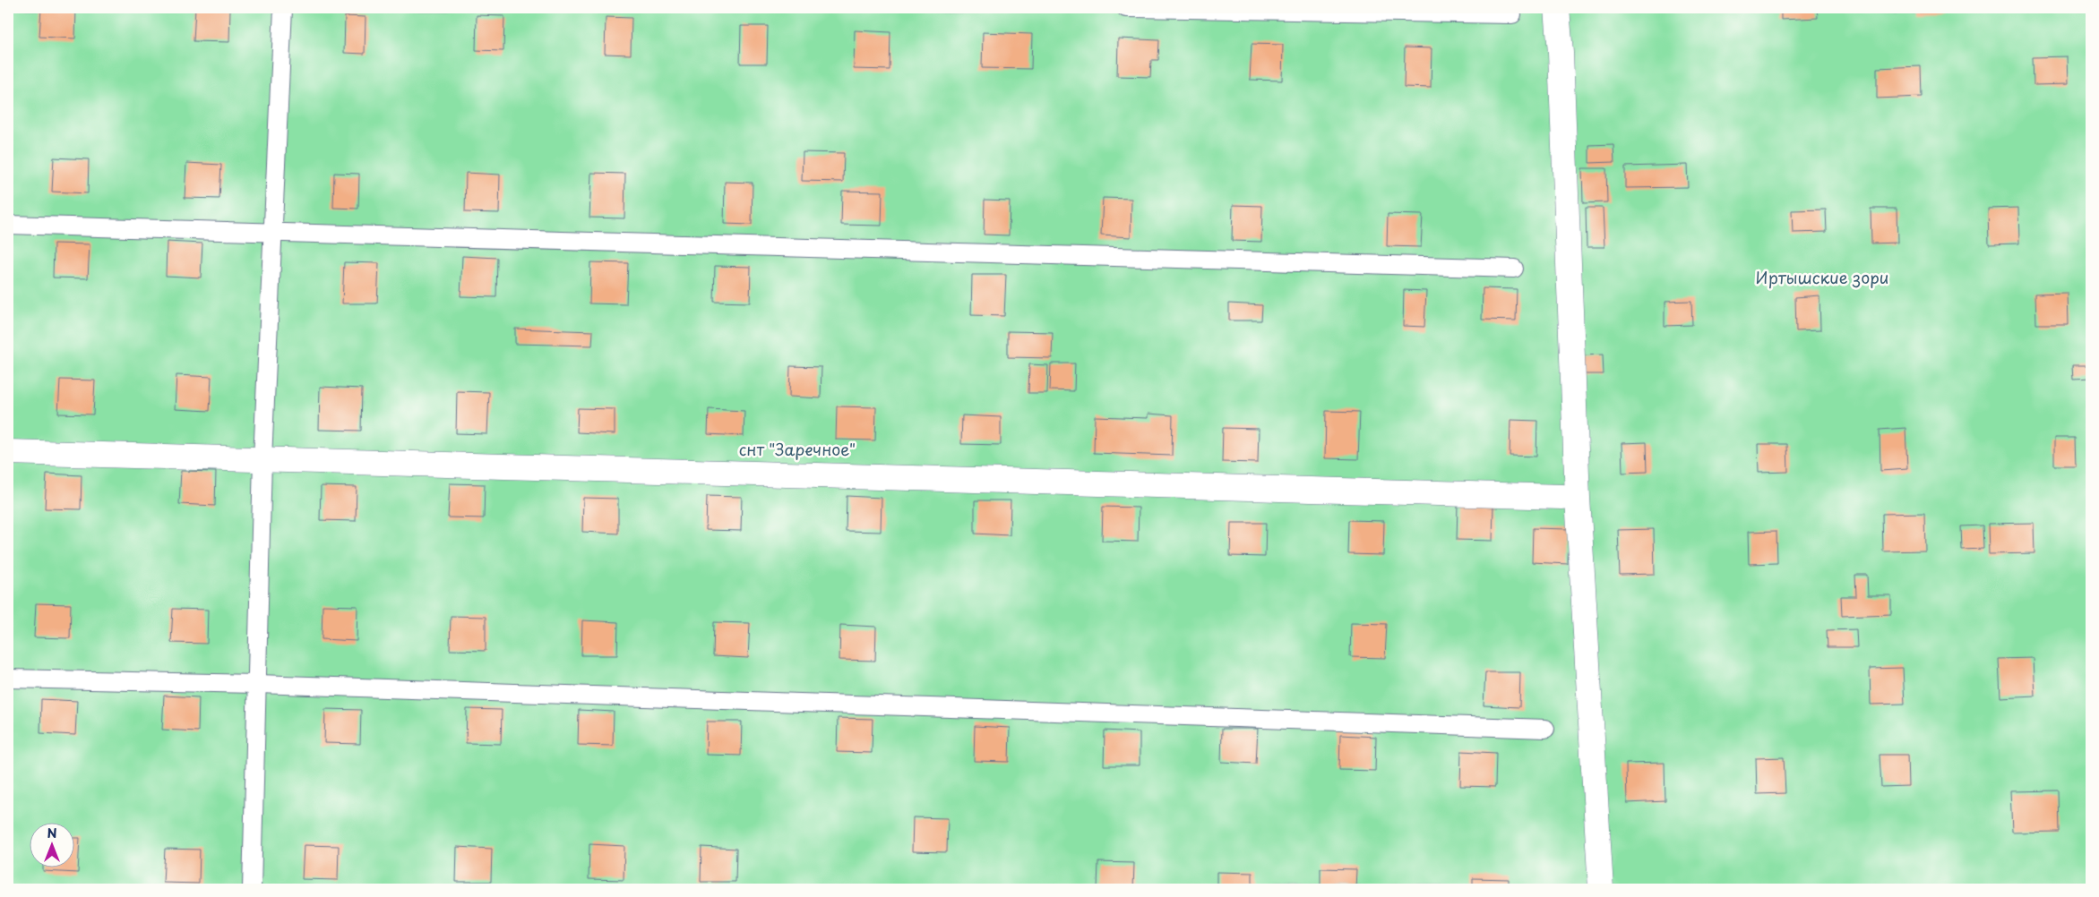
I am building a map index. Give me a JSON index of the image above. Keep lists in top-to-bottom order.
{
  "parks": ["Иртышские зори", "снт \"Заречное\""],
  "north": "top"
}
